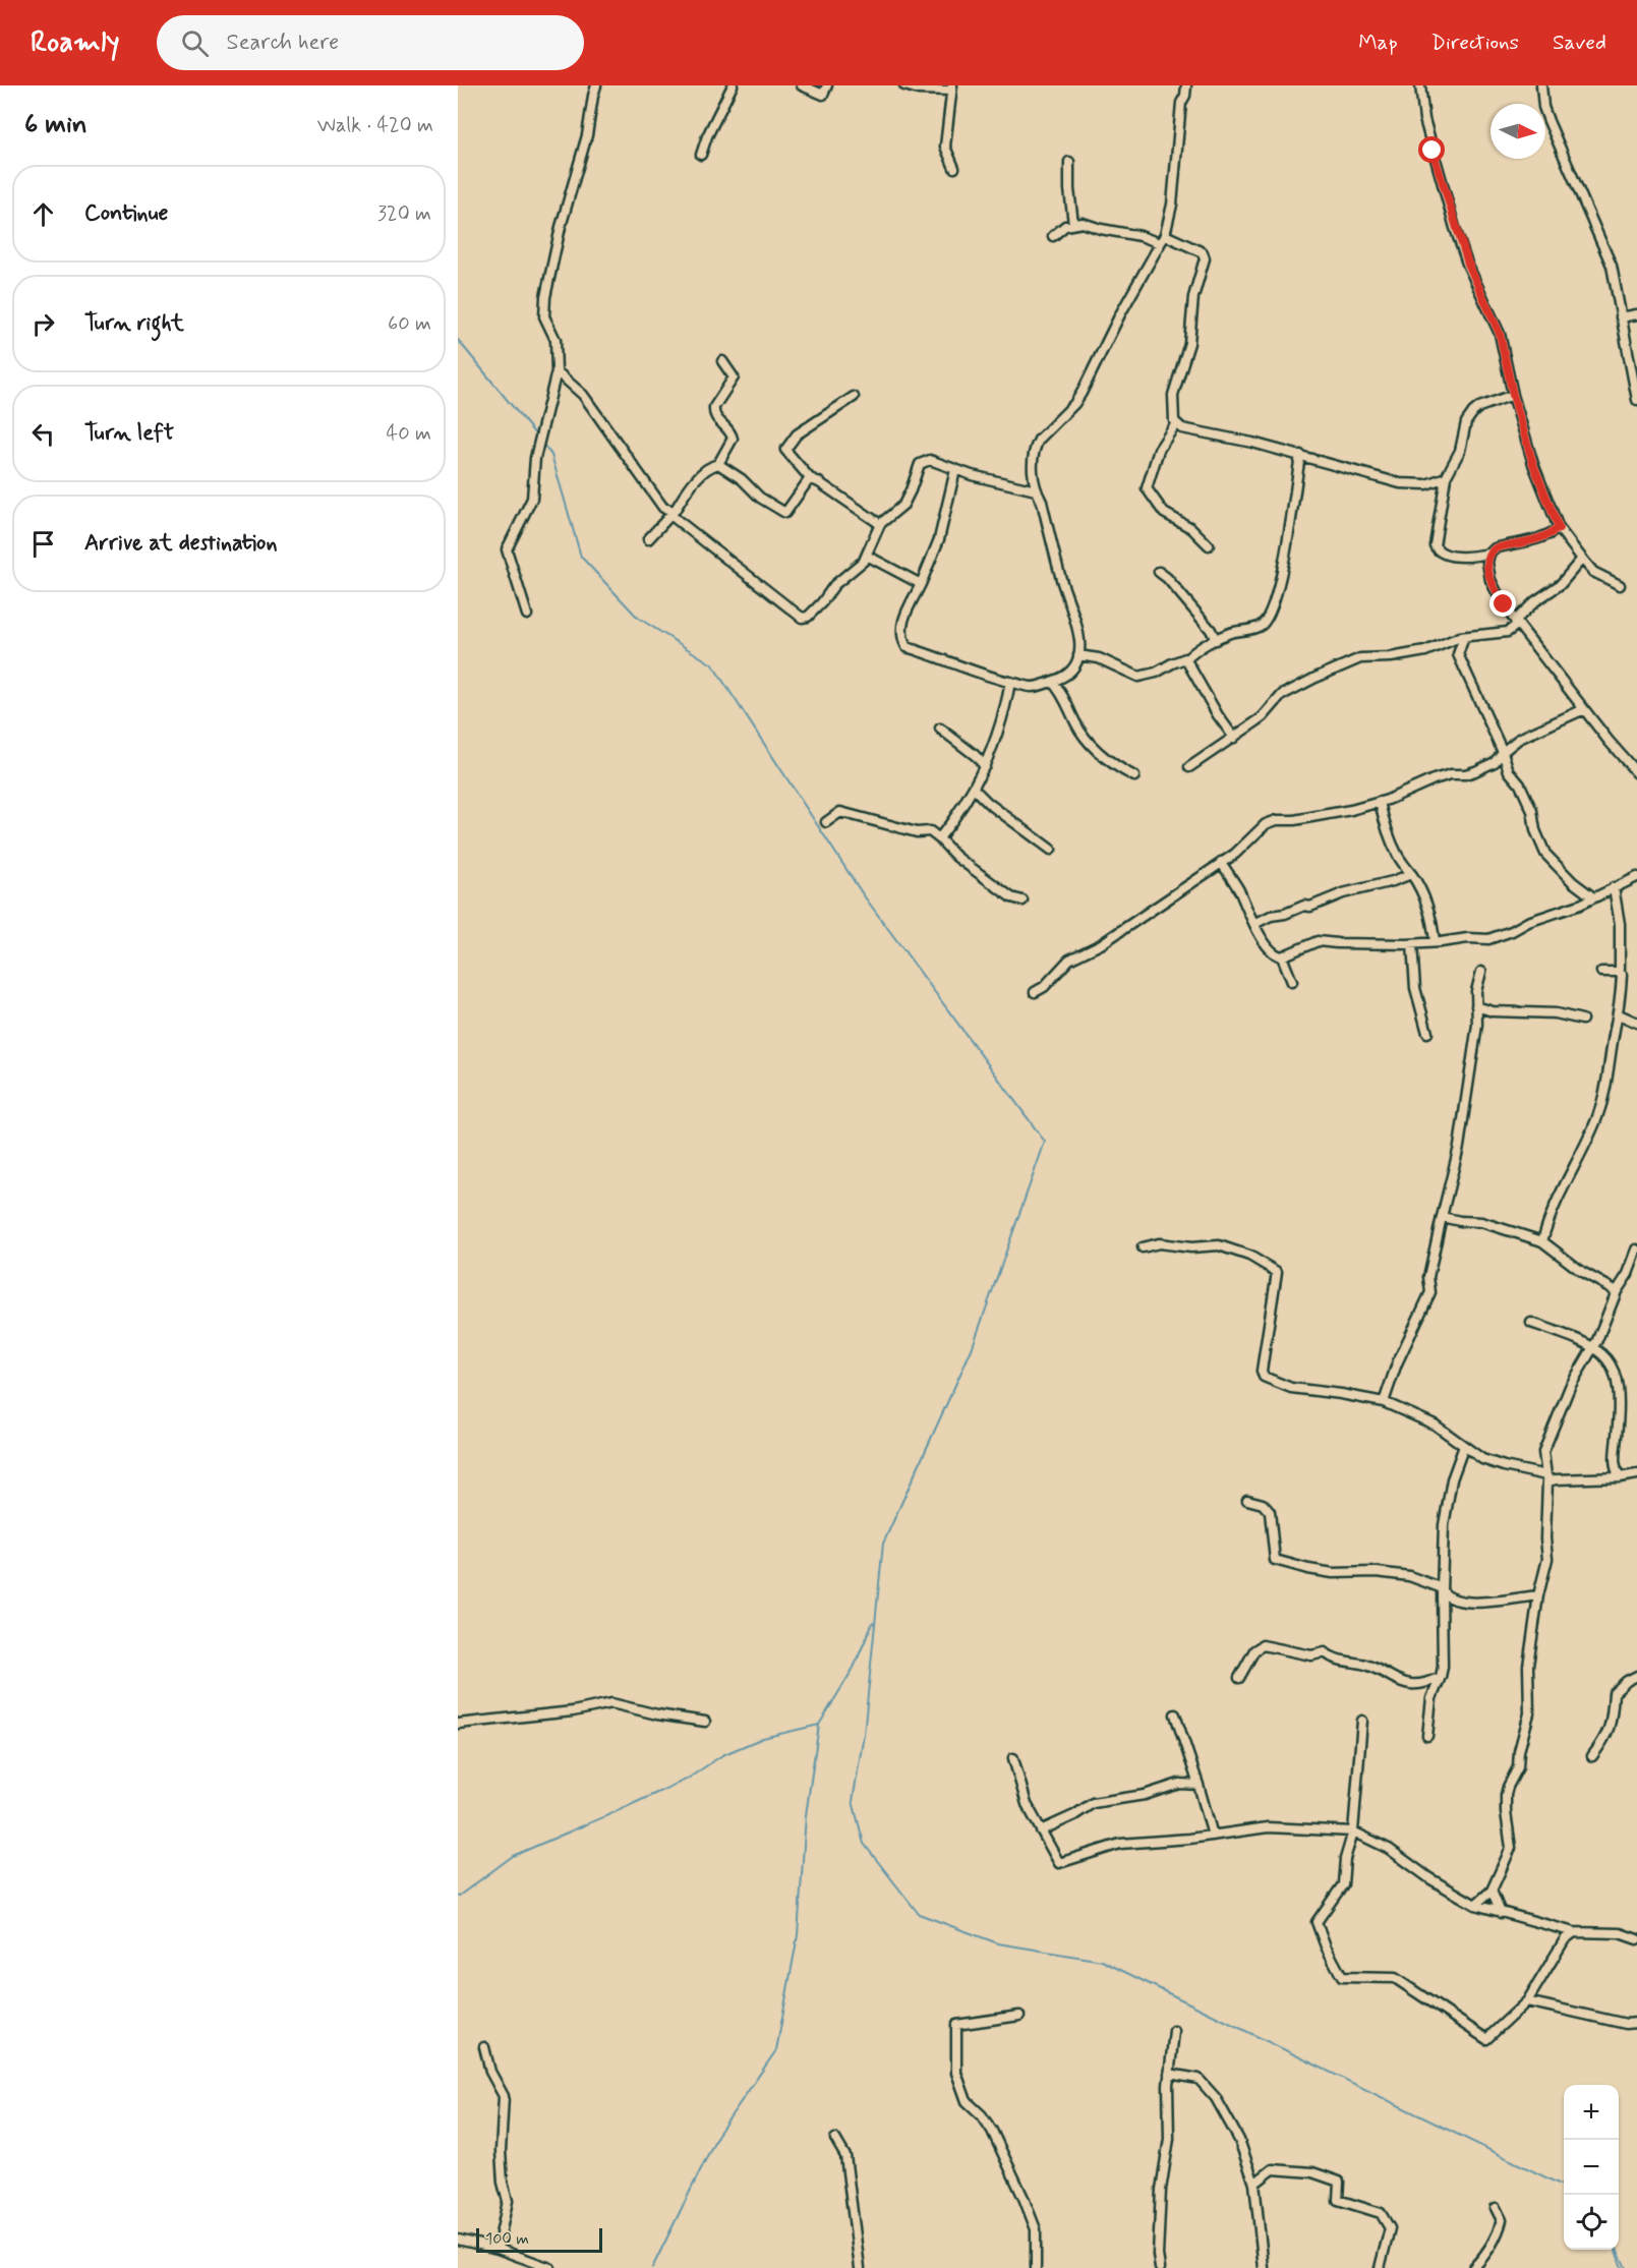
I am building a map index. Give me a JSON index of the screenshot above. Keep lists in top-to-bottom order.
{
  "scale_bar": "100 m",
  "north": "right",
  "page": {
    "header": "Roamly",
    "search": "Search here",
    "nav": ["Map", "Directions", "Saved"],
    "heading": ["6 min", "Walk · 420 m"],
    "list": [
      ["Continue", "320 m"],
      ["Turn right", "60 m"],
      ["Turn left", "40 m"],
      "Arrive at destination"
    ],
    "map_buttons": ["+", "−"],
    "scale": "100 m"
  }
}
